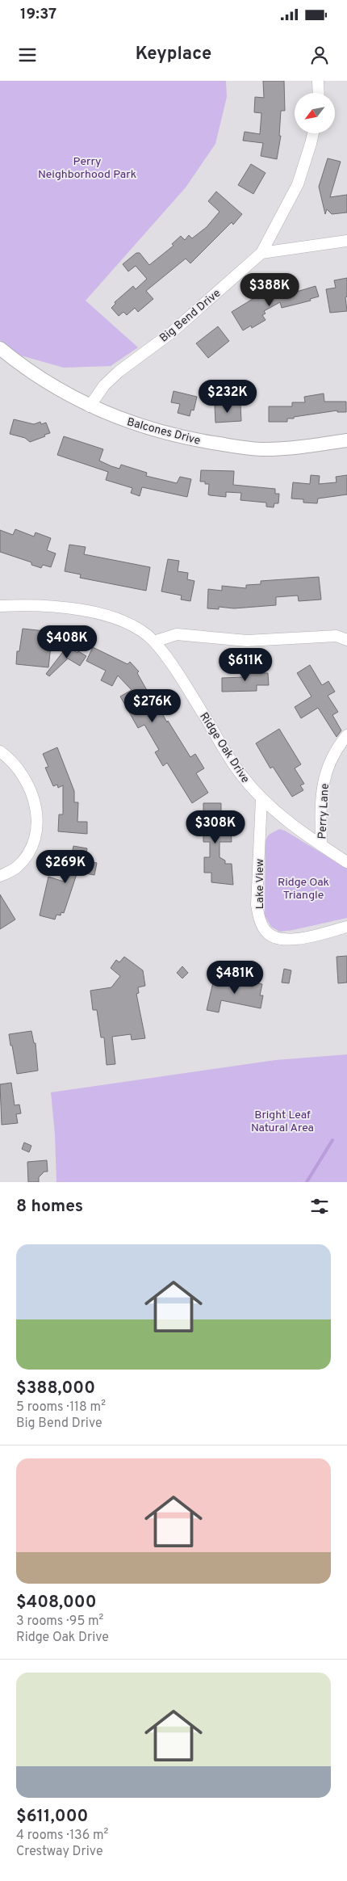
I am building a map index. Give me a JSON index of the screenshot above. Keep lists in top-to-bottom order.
{
  "streets": {
    "street": [
      "Big Bend Drive",
      "Balcones Drive",
      "Ridge Oak Drive",
      "Perry Lane",
      "Lake View"
    ]
  },
  "crossings": [
    ["Big Bend Drive", "Balcones Drive"],
    ["Ridge Oak Drive", "Perry Lane"],
    ["Ridge Oak Drive", "Lake View"]
  ],
  "parks": ["Perry Neighborhood Park", "Ridge Oak Triangle", "Bright Leaf Natural Area"],
  "north": "bottom left",
  "page": {
    "status": "19:37",
    "header": "Keyplace",
    "price": [
      "$388K",
      "$232K",
      "$408K",
      "$611K",
      "$276K",
      "$308K",
      "$269K",
      "$481K"
    ],
    "heading": "8 homes",
    "list": [
      {
        "name": "$388,000",
        "note": "5 rooms · 118 m² · Big Bend Drive"
      },
      {
        "name": "$408,000",
        "note": "3 rooms · 95 m² · Ridge Oak Drive"
      },
      {
        "name": "$611,000",
        "note": "4 rooms · 136 m² · Crestway Drive"
      }
    ]
  }
}
